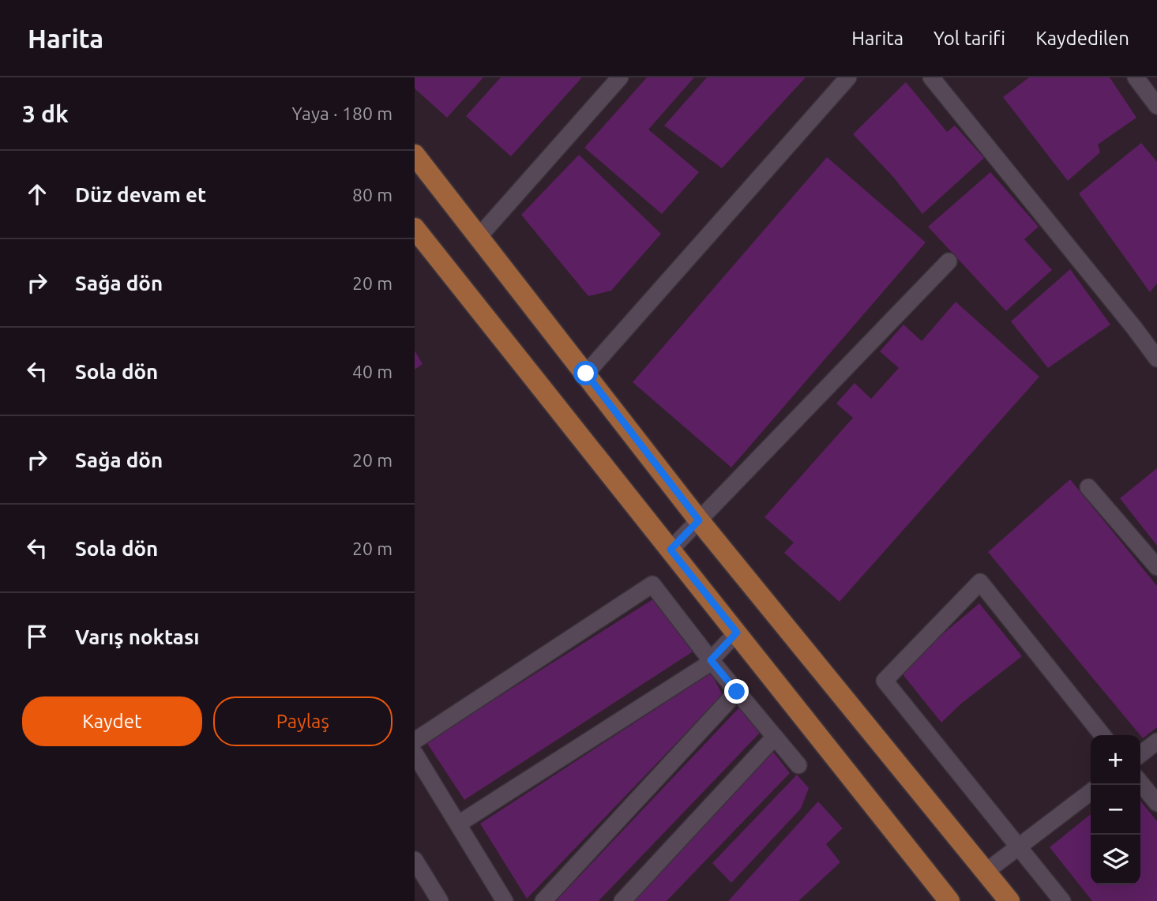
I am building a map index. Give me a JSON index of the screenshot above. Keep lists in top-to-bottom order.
{
  "page": {
    "header": "Harita",
    "nav": ["Harita", "Yol tarifi", "Kaydedilen"],
    "heading": ["3 dk", "Yaya · 180 m"],
    "list": [
      ["Düz devam et", "80 m"],
      ["Sağa dön", "20 m"],
      ["Sola dön", "40 m"],
      ["Sağa dön", "20 m"],
      ["Sola dön", "20 m"],
      "Varış noktası"
    ],
    "buttons": ["Kaydet", "Paylaş"],
    "map_buttons": ["+", "−"]
  }
}
